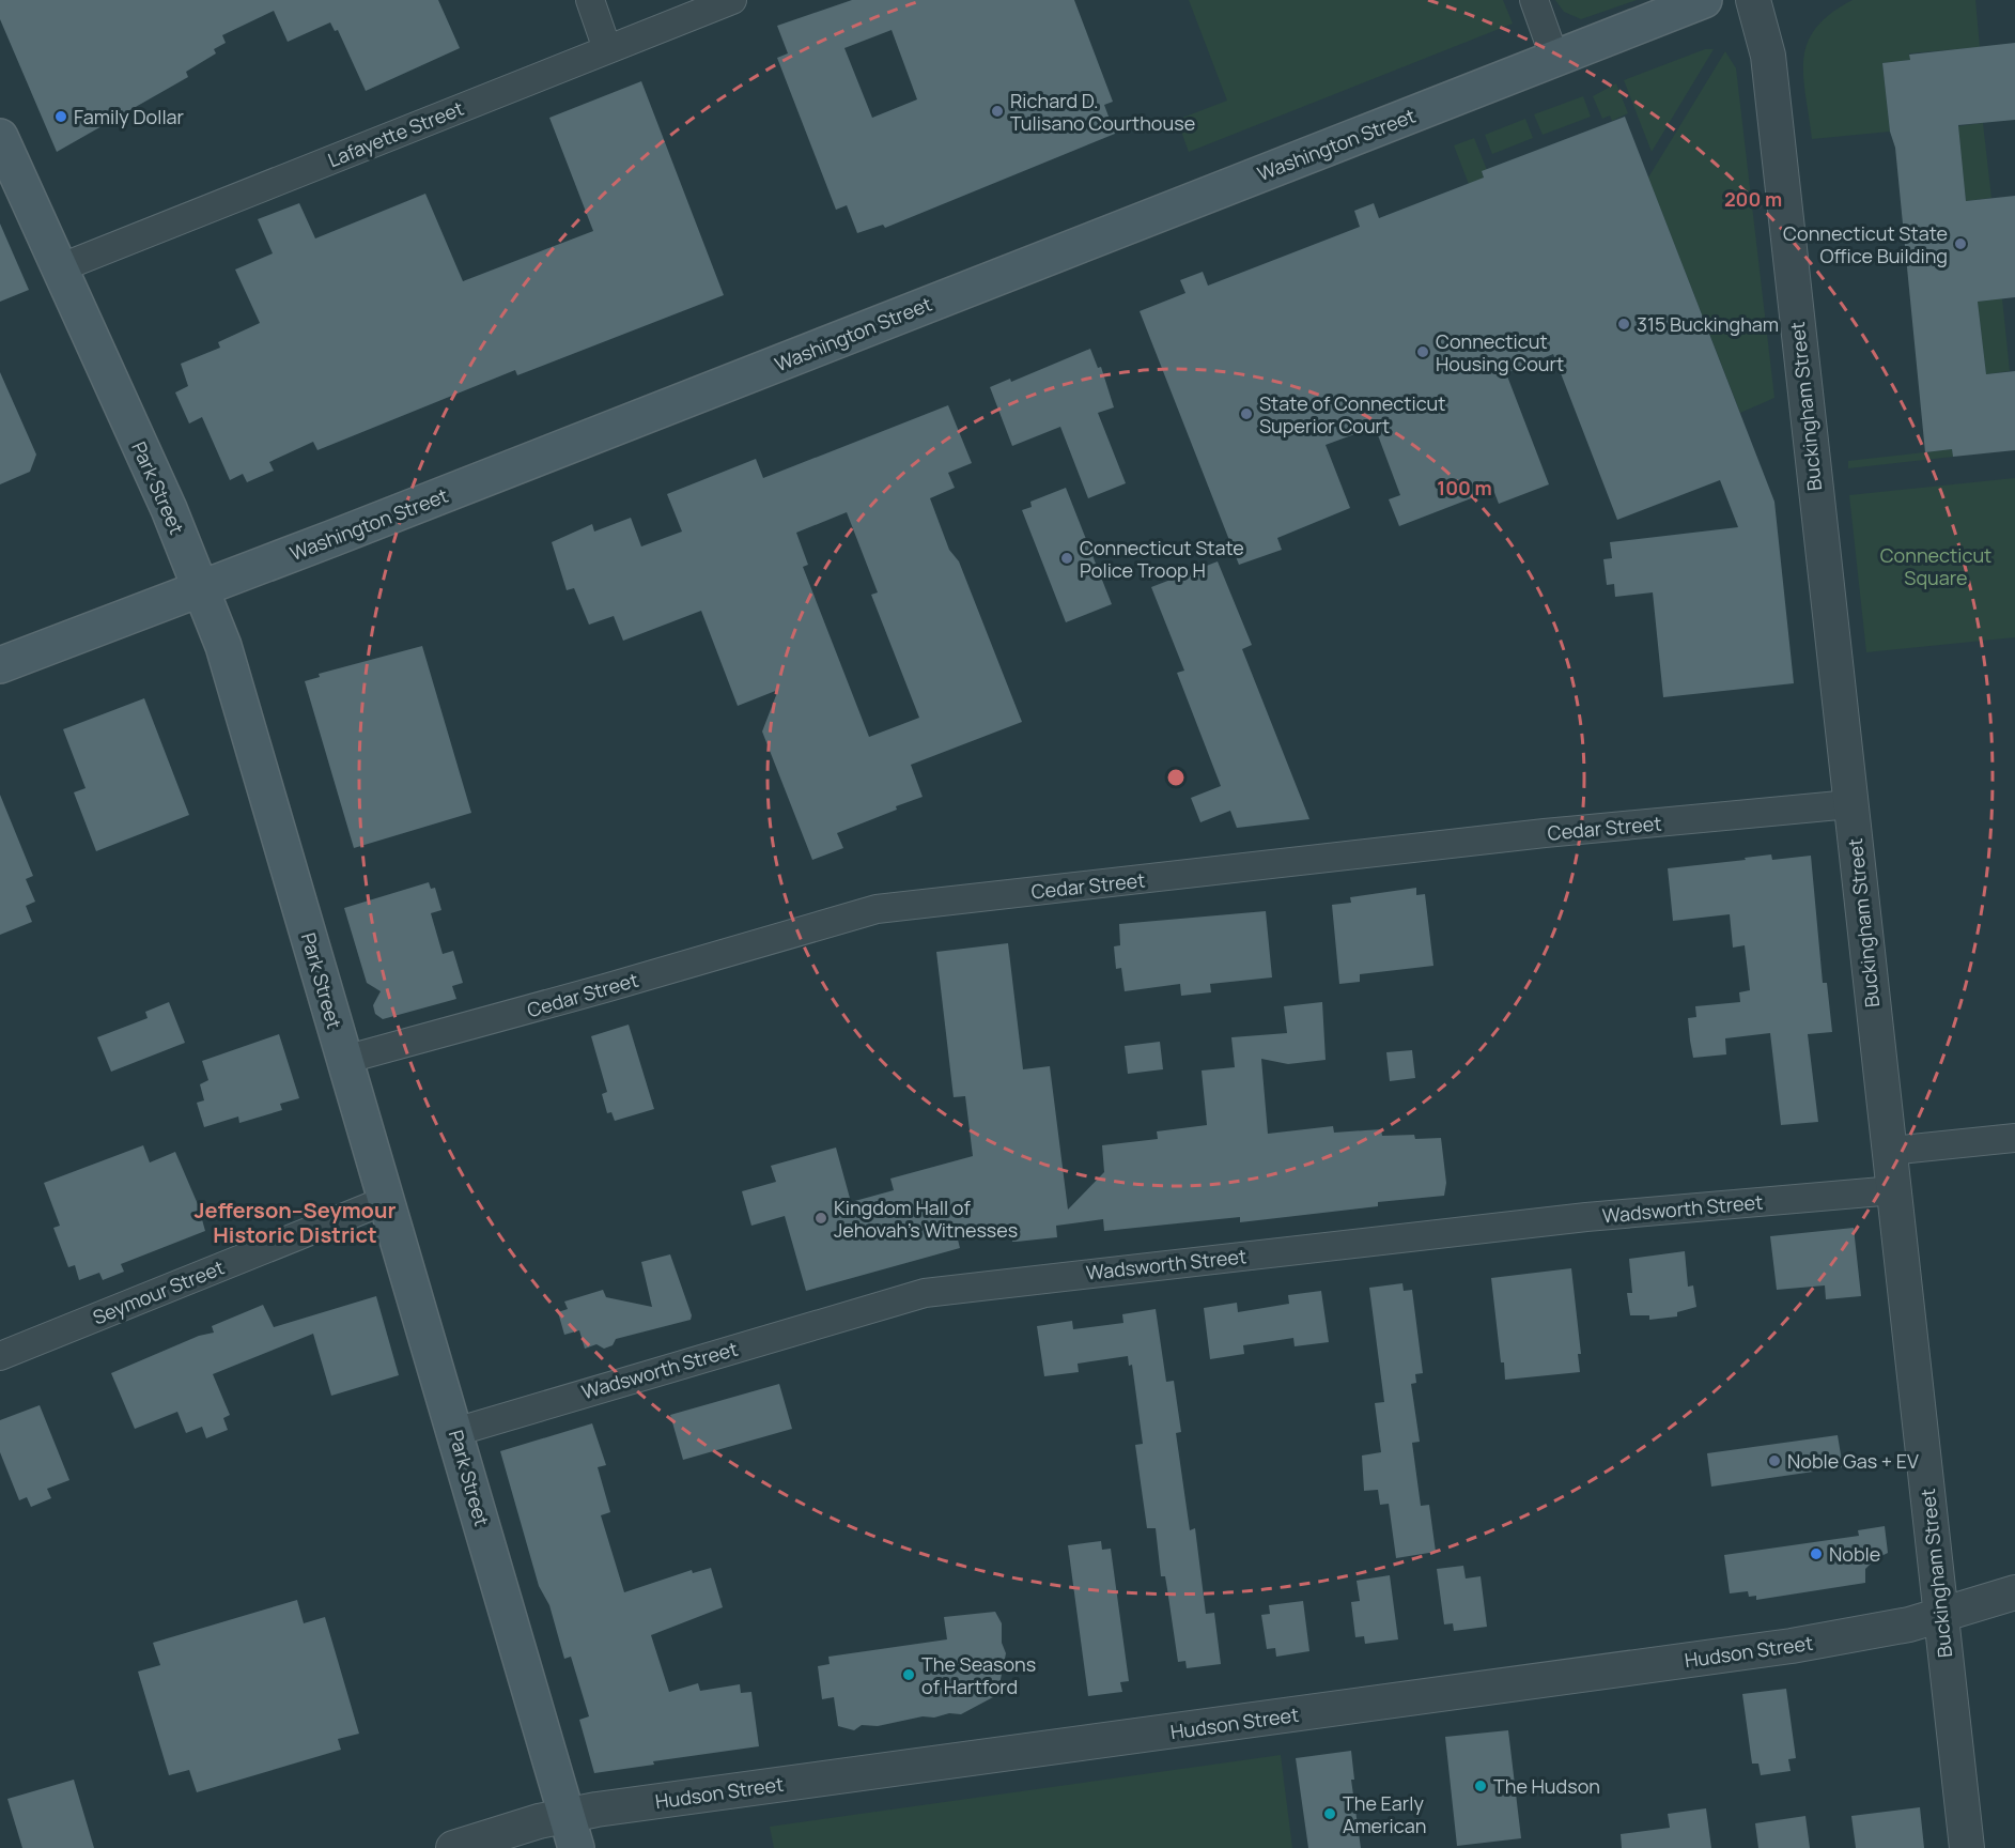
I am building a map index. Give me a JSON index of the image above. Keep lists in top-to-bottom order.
{
  "streets": {
    "main road": ["Washington Street", "Park Street"],
    "street": [
      "Lafayette Street",
      "Buckingham Street",
      "Cedar Street",
      "Wadsworth Street",
      "Seymour Street",
      "Hudson Street"
    ]
  },
  "crossings": [
    ["Lafayette Street", "Park Street"],
    ["Washington Street", "Park Street"],
    ["Buckingham Street", "Cedar Street"],
    ["Buckingham Street", "Wadsworth Street"],
    ["Buckingham Street", "Hudson Street"],
    ["Park Street", "Cedar Street"],
    ["Park Street", "Wadsworth Street"],
    ["Park Street", "Seymour Street"],
    ["Park Street", "Hudson Street"]
  ],
  "districts": ["Jefferson–Seymour Historic District"],
  "parks": ["Connecticut Square"],
  "places": [
    "Richard D. Tulisano Courthouse",
    "Family Dollar",
    "Connecticut State Office Building",
    "315 Buckingham",
    "Connecticut Housing Court",
    "State of Connecticut Superior Court",
    "Connecticut State Police Troop H",
    "Kingdom Hall of Jehovah's Witnesses",
    "Noble Gas + EV",
    "Noble",
    "The Seasons of Hartford",
    "The Hudson",
    "The Early American"
  ],
  "rings": ["200 m", "100 m"]
}
